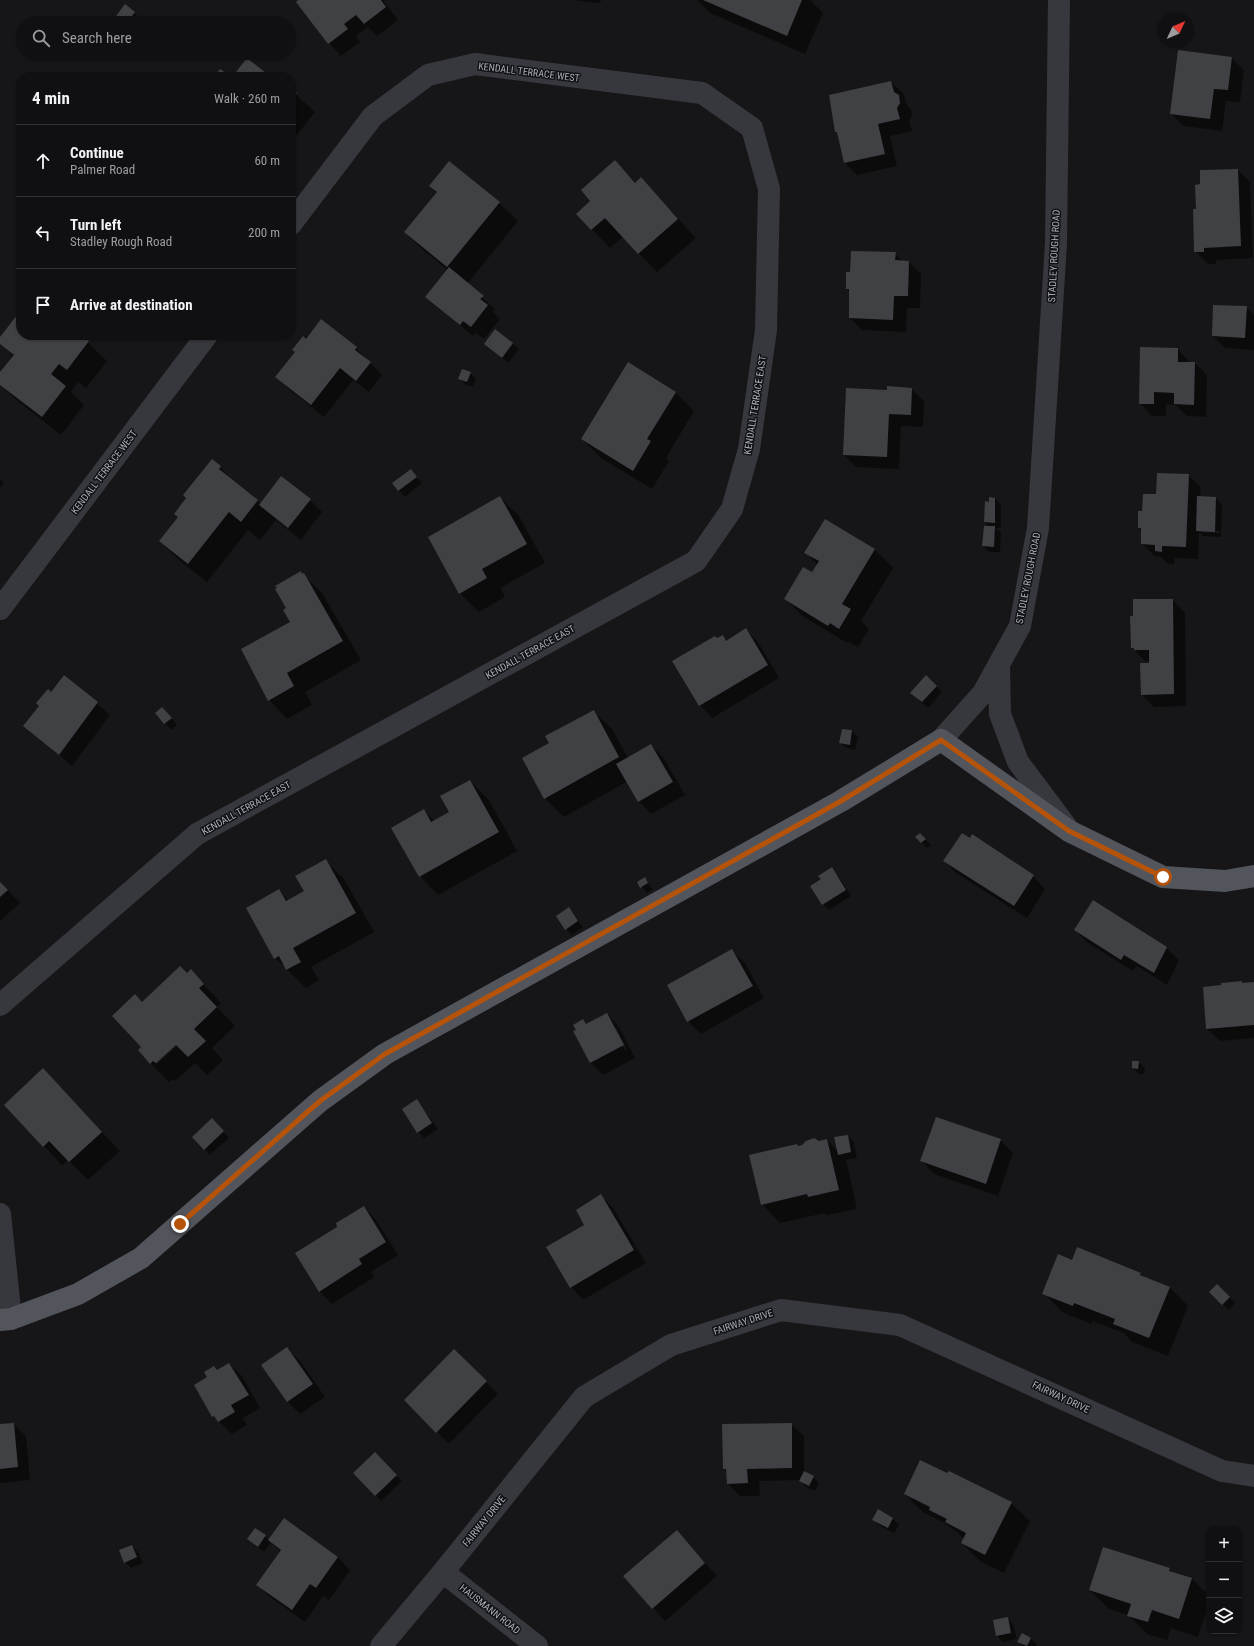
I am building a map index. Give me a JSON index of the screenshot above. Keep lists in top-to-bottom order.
{
  "streets": {
    "main road": ["STADLEY ROUGH ROAD"],
    "street": [
      "KENDALL TERRACE WEST",
      "KENDALL TERRACE EAST",
      "FAIRWAY DRIVE",
      "HAUSMANN ROAD"
    ]
  },
  "crossings": [
    ["KENDALL TERRACE WEST", "KENDALL TERRACE EAST"],
    ["FAIRWAY DRIVE", "HAUSMANN ROAD"]
  ],
  "north": "top right",
  "page": {
    "search": "Search here",
    "heading": ["4 min", "Walk · 260 m"],
    "list": [
      ["Continue", "Palmer Road", "60 m"],
      ["Turn left", "Stadley Rough Road", "200 m"],
      "Arrive at destination"
    ],
    "map_buttons": ["+", "−"]
  }
}
